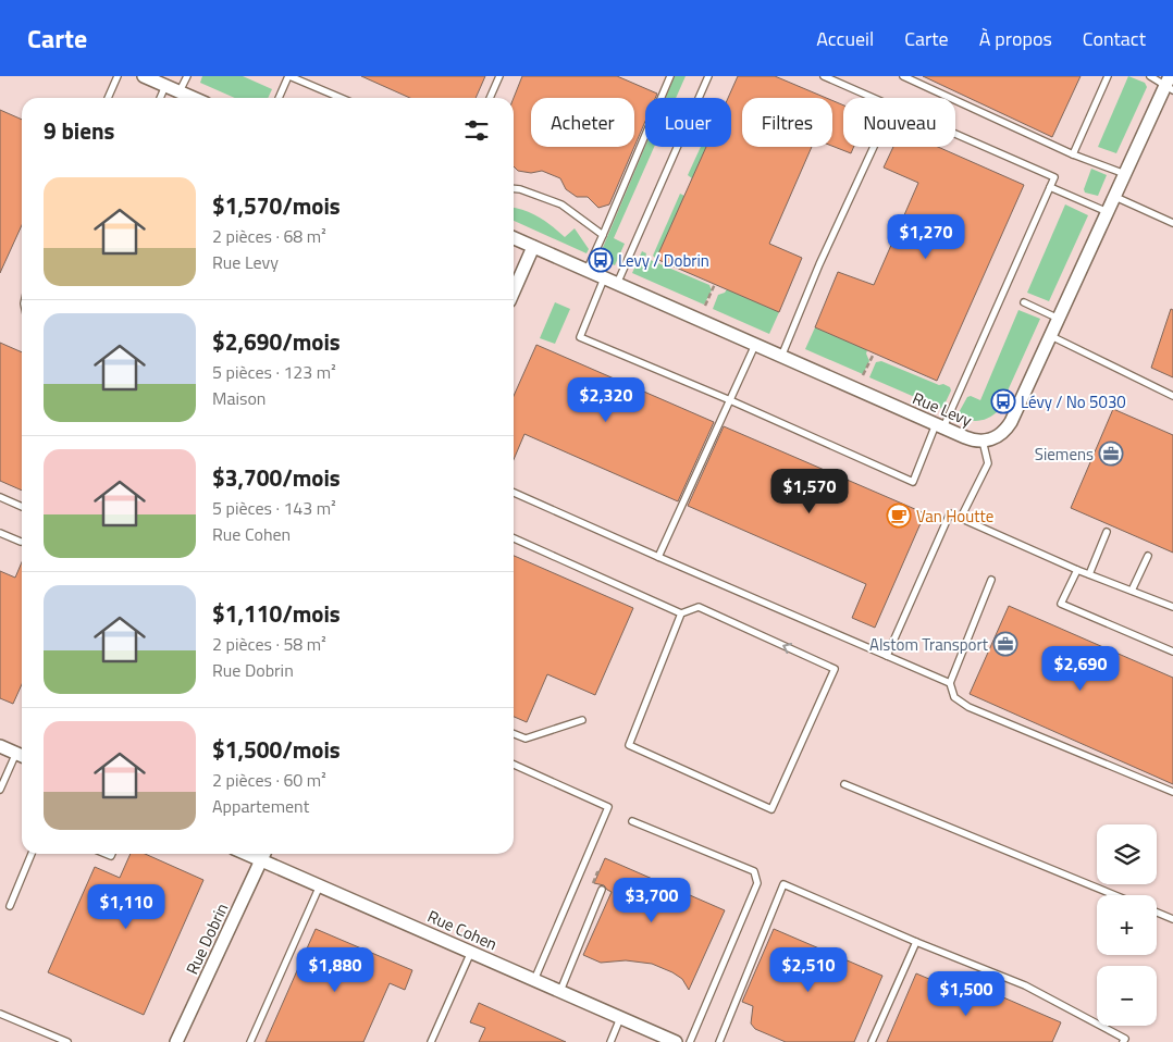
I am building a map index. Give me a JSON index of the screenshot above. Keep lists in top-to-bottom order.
{
  "streets": {
    "street": ["Rue Levy", "Rue Cohen", "Rue Dobrin"]
  },
  "crossings": [
    ["Rue Cohen", "Rue Dobrin"]
  ],
  "places": {
    "bus stop": ["Levy / Dobrin", "Lévy / No 5030"],
    "office": ["Siemens", "Alstom Transport"],
    "cafe": ["Van Houtte"]
  },
  "page": {
    "header": "Carte",
    "nav": [
      "Accueil",
      "Carte",
      "À propos",
      "Contact"
    ],
    "chip": [
      "Acheter",
      "Louer",
      "Filtres",
      "Nouveau"
    ],
    "heading": "9 biens",
    "list": [
      {
        "name": "$1,570/mois",
        "note": "2 pièces · 68 m² · Rue Levy"
      },
      {
        "name": "$2,690/mois",
        "note": "5 pièces · 123 m² · Maison"
      },
      {
        "name": "$3,700/mois",
        "note": "5 pièces · 143 m² · Rue Cohen"
      },
      {
        "name": "$1,110/mois",
        "note": "2 pièces · 58 m² · Rue Dobrin"
      },
      {
        "name": "$1,500/mois",
        "note": "2 pièces · 60 m² · Appartement"
      }
    ],
    "price": [
      "$1,270",
      "$2,320",
      "$1,570",
      "$2,690",
      "$3,700",
      "$1,110",
      "$1,880",
      "$2,510",
      "$1,500"
    ],
    "map_buttons": ["+", "−"]
  }
}
